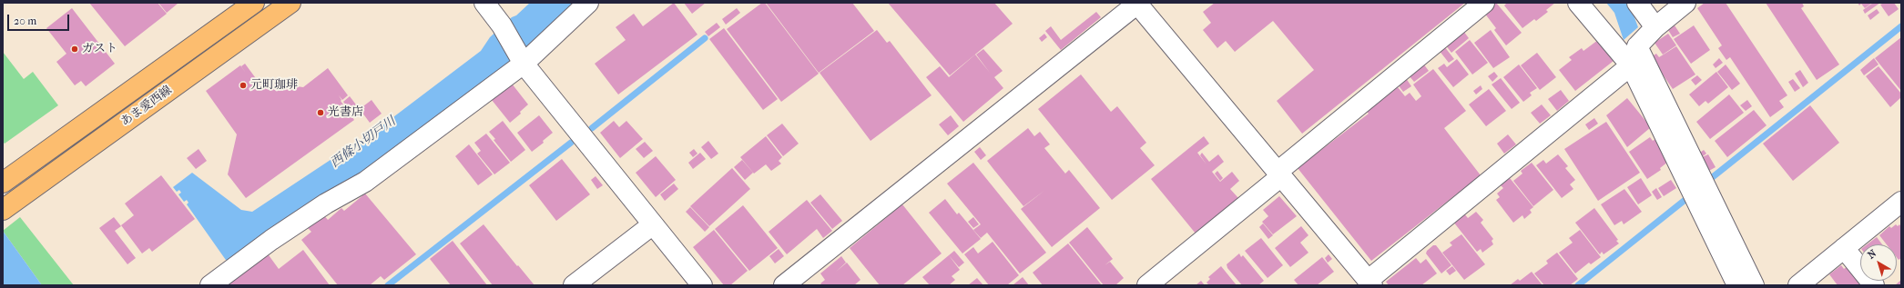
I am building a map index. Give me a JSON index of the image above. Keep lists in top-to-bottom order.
{
  "streets": {
    "main road": ["あま愛西線"]
  },
  "water": ["西條小切戸川"],
  "places": ["ガスト", "元町珈琲", "光書店"],
  "scale_bar": "20 m",
  "north": "top left"
}
